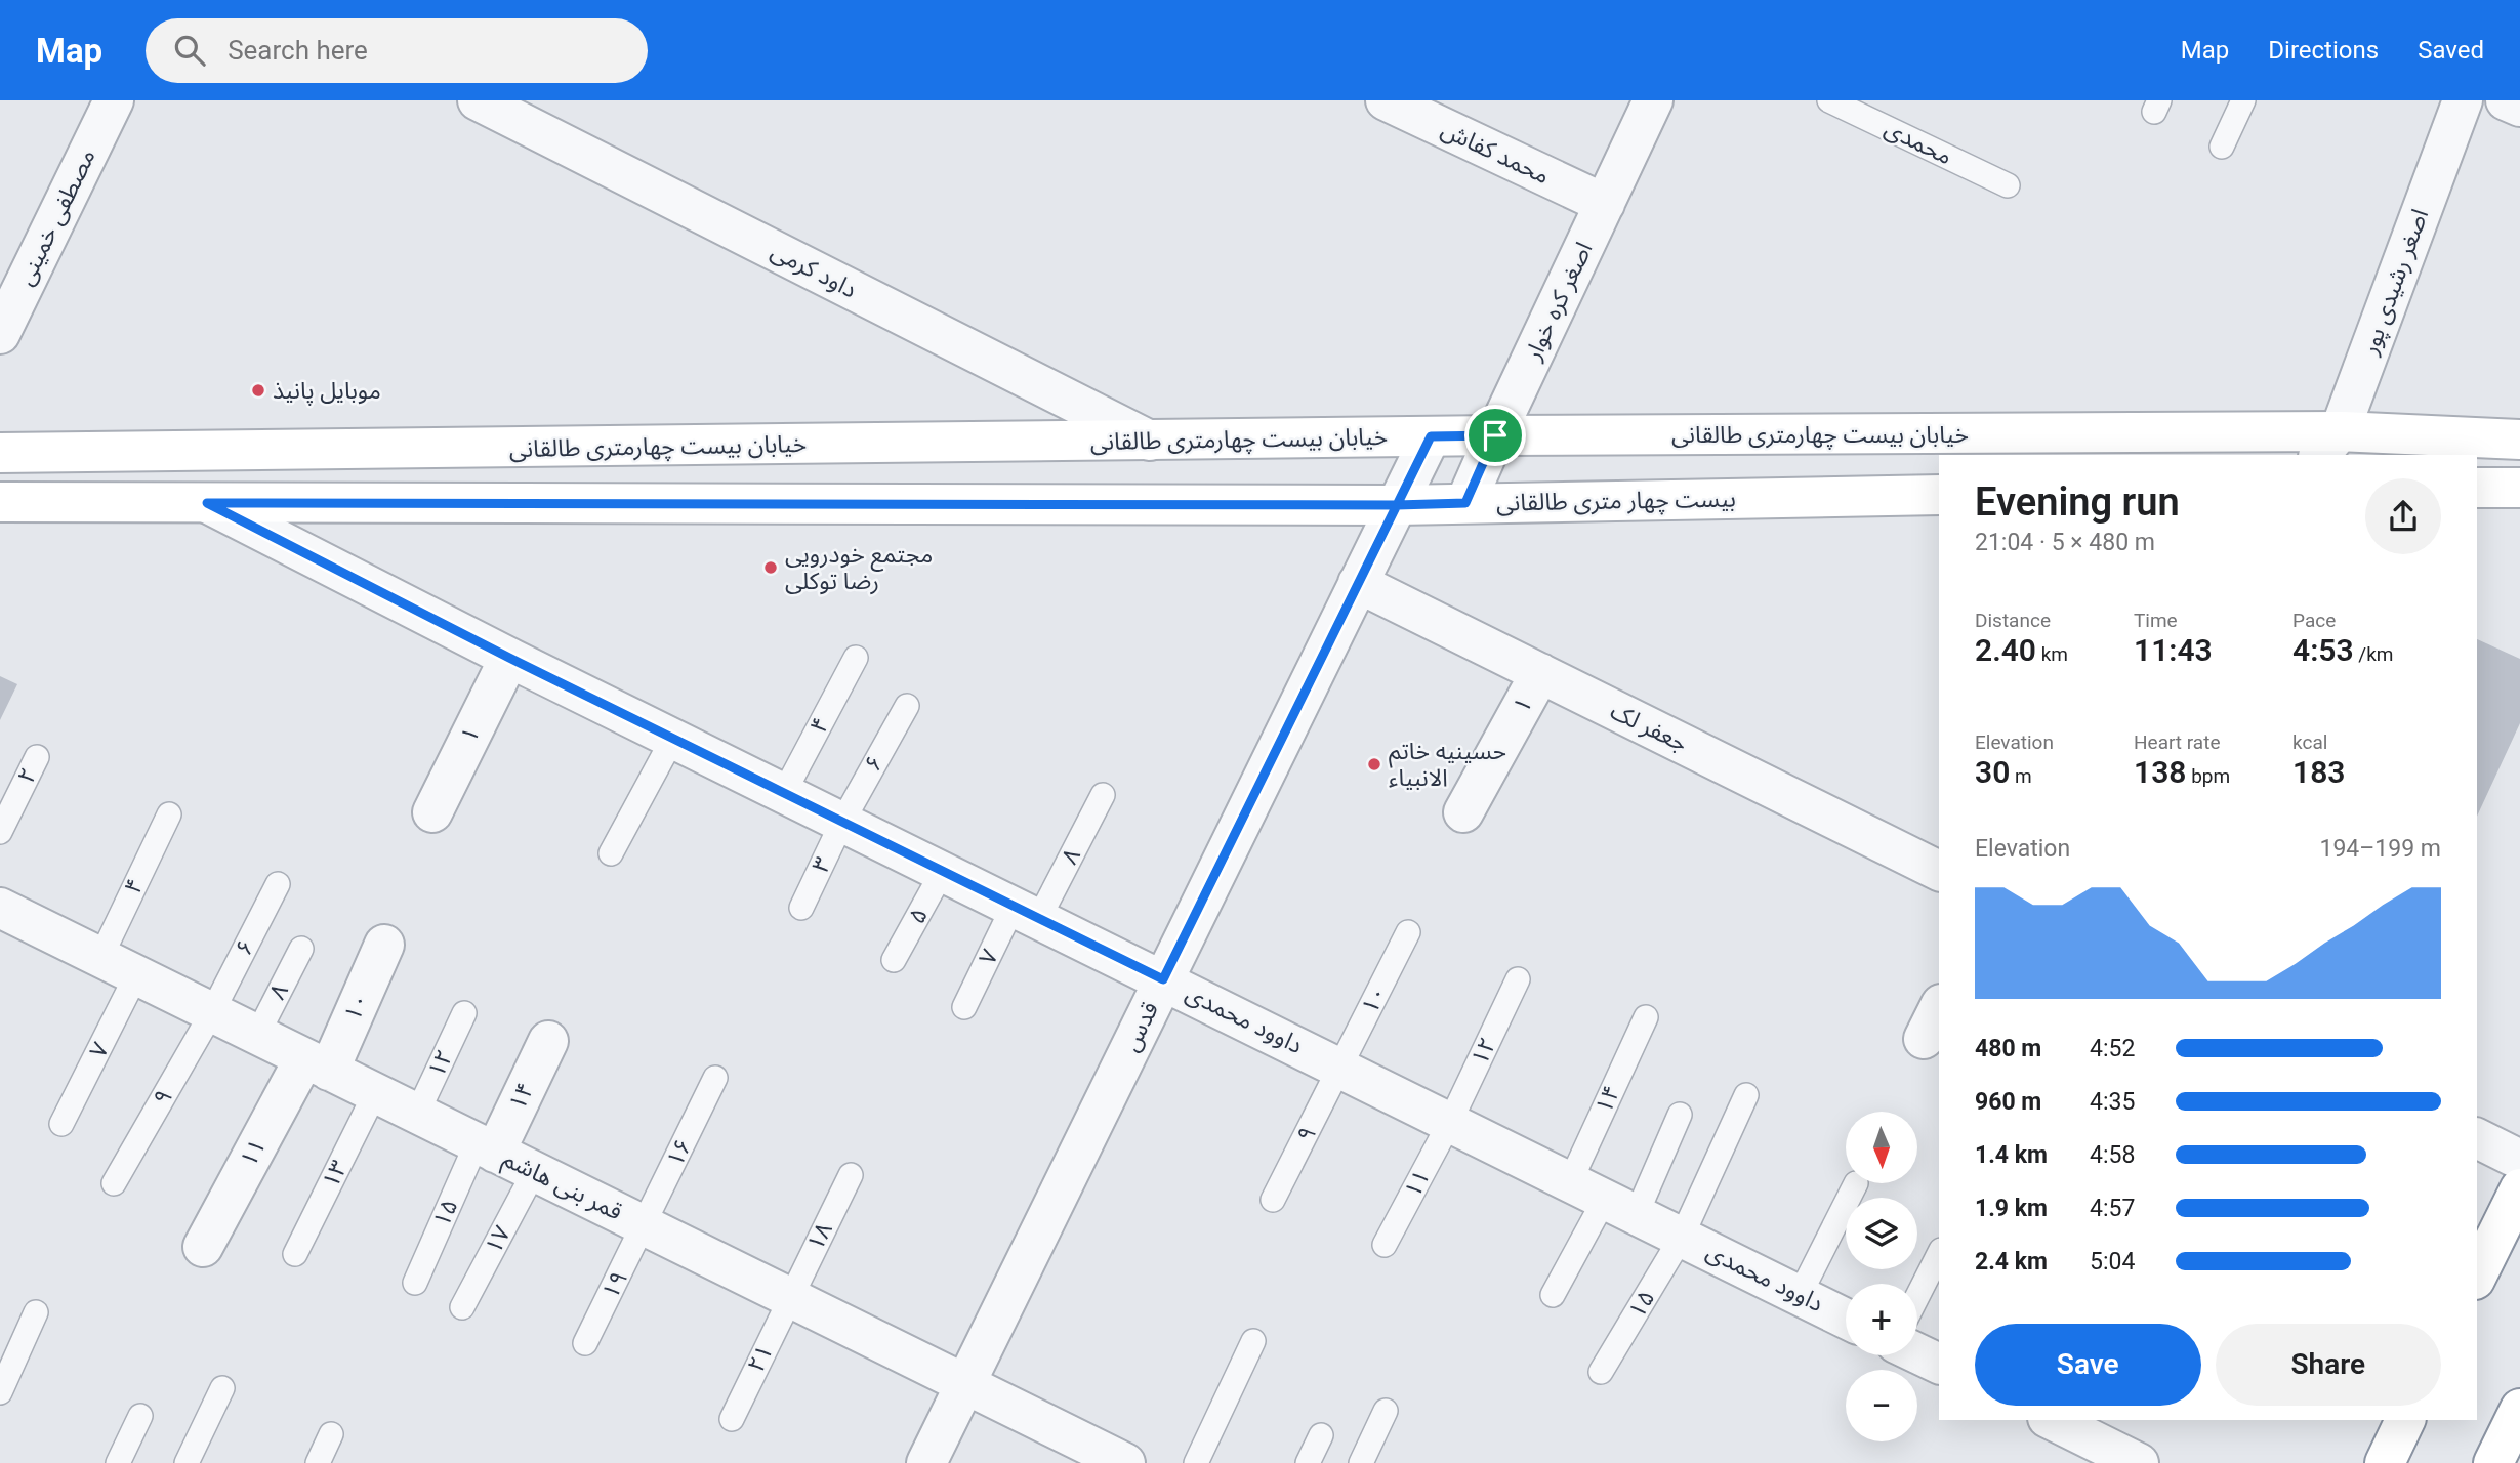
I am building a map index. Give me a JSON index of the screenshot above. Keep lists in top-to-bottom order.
{
  "streets": {
    "main road": ["خیابان بیست چهارمتری طالقانی", "بیست چهار متری طالقانی"],
    "street": [
      "محمد کفاش",
      "مصطفی خمینی",
      "داود کرمی",
      "اصغر رشیدی پور",
      "اصغر کره خوار",
      "۱",
      "جعفر لک",
      "۱۰",
      "داوود محمدی",
      "قدس",
      "۱۴",
      "۱۱",
      "قمر بنی هاشم"
    ],
    "lane": [
      "محمدی",
      "۴",
      "۶",
      "۲",
      "۸",
      "۳",
      "۵",
      "۷",
      "۱۲",
      "۹",
      "۱۶",
      "۱۳",
      "۱۵",
      "۱۸",
      "۱۷",
      "۱۹",
      "۲۱"
    ]
  },
  "crossings": [
    ["محمد کفاش", "اصغر کره خوار"],
    ["داود کرمی", "خیابان بیست چهارمتری طالقانی"],
    ["اصغر رشیدی پور", "خیابان بیست چهارمتری طالقانی"],
    ["اصغر کره خوار", "خیابان بیست چهارمتری طالقانی"],
    ["اصغر کره خوار", "بیست چهار متری طالقانی"],
    ["خیابان بیست چهارمتری طالقانی", "قدس"],
    ["بیست چهار متری طالقانی", "داوود محمدی"],
    ["بیست چهار متری طالقانی", "قدس"],
    ["۱", "جعفر لک"],
    ["۱", "داوود محمدی"],
    ["۴", "داوود محمدی"],
    ["۴", "قمر بنی هاشم"],
    ["جعفر لک", "قدس"],
    ["۶", "۳"],
    ["۶", "داوود محمدی"],
    ["۶", "۹"],
    ["۶", "قمر بنی هاشم"],
    ["۸", "۷"],
    ["۸", "داوود محمدی"],
    ["۸", "قمر بنی هاشم"],
    ["۳", "داوود محمدی"],
    ["۵", "داوود محمدی"],
    ["۷", "داوود محمدی"],
    ["۷", "قمر بنی هاشم"],
    ["۱۰", "داوود محمدی"],
    ["۱۰", "۹"],
    ["۱۰", "۱۱"],
    ["۱۰", "قمر بنی هاشم"],
    ["داوود محمدی", "قدس"],
    ["داوود محمدی", "۱۲"],
    ["داوود محمدی", "۱۴"],
    ["داوود محمدی", "۹"],
    ["داوود محمدی", "۱۱"],
    ["داوود محمدی", "۱۵"],
    ["قدس", "قمر بنی هاشم"],
    ["۱۲", "۱۱"],
    ["۱۲", "قمر بنی هاشم"],
    ["۱۴", "قمر بنی هاشم"],
    ["۱۴", "۱۵"],
    ["۹", "قمر بنی هاشم"],
    ["۱۱", "قمر بنی هاشم"],
    ["۱۶", "قمر بنی هاشم"],
    ["۱۶", "۱۹"],
    ["۱۳", "قمر بنی هاشم"],
    ["قمر بنی هاشم", "۱۵"],
    ["قمر بنی هاشم", "۱۸"],
    ["قمر بنی هاشم", "۱۷"],
    ["قمر بنی هاشم", "۱۹"],
    ["قمر بنی هاشم", "۲۱"],
    ["۱۸", "۲۱"]
  ],
  "places": ["موبایل پانیذ", "مجتمع خودرویی رضا توکلی", "حسینیه خاتم الانبیاء"],
  "north": "bottom",
  "page": {
    "header": "Map",
    "search": "Search here",
    "nav": ["Map", "Directions", "Saved"],
    "heading": ["Evening run", "21:04 · 5 × 480 m"],
    "stats": [
      ["Distance", "2.40 km"],
      ["Time", "11:43"],
      ["Pace", "4:53 /km"],
      ["Elevation", "30 m"],
      ["Heart rate", "138 bpm"],
      ["kcal", "183"]
    ],
    "chart": ["Elevation", "194–199 m"],
    "list": [
      {
        "name": "480 m",
        "note": "4:52"
      },
      {
        "name": "960 m",
        "note": "4:35"
      },
      {
        "name": "1.4 km",
        "note": "4:58"
      },
      {
        "name": "1.9 km",
        "note": "4:57"
      },
      {
        "name": "2.4 km",
        "note": "5:04"
      }
    ],
    "map_buttons": ["+", "−"],
    "buttons": ["Save", "Share"]
  }
}
